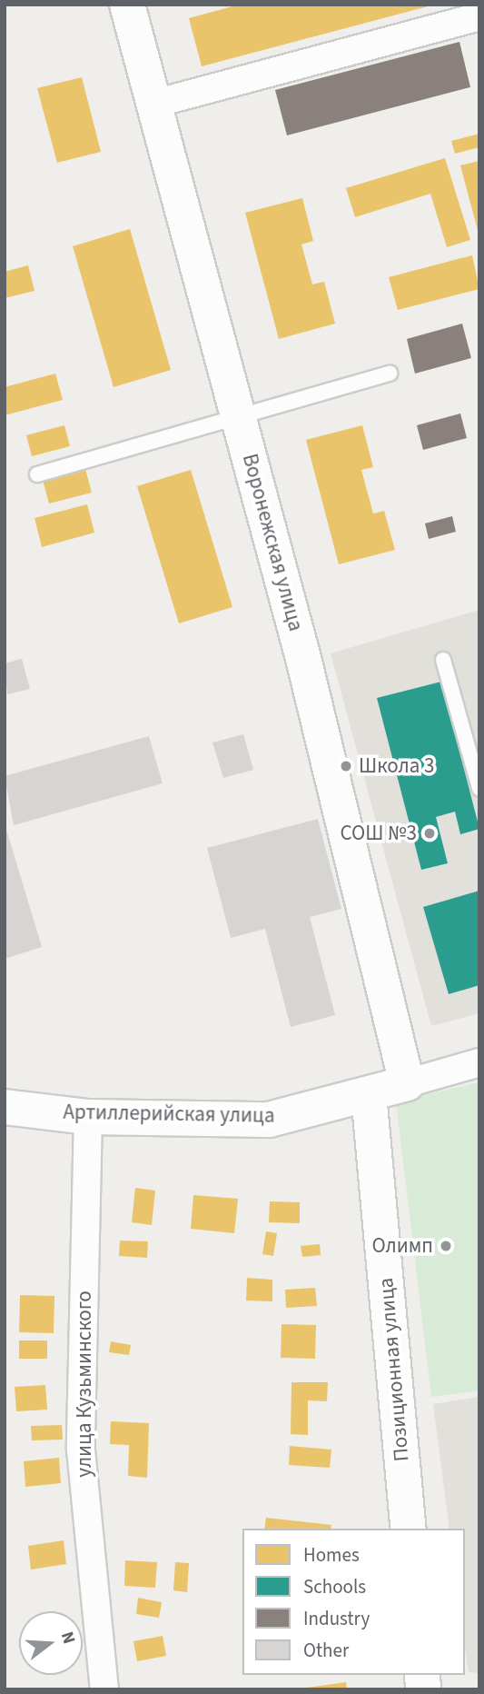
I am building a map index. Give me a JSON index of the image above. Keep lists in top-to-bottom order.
{
  "streets": {
    "street": [
      "Воронежская улица",
      "Артиллерийская улица",
      "Позиционная улица",
      "улица Кузьминского"
    ]
  },
  "crossings": [
    ["Воронежская улица", "Артиллерийская улица"],
    ["Артиллерийская улица", "Позиционная улица"],
    ["Артиллерийская улица", "улица Кузьминского"]
  ],
  "places": ["Школа 3", "СОШ №3", "Олимп"],
  "legend": [
    "Homes",
    "Schools",
    "Industry",
    "Other"
  ],
  "north": "right"
}
